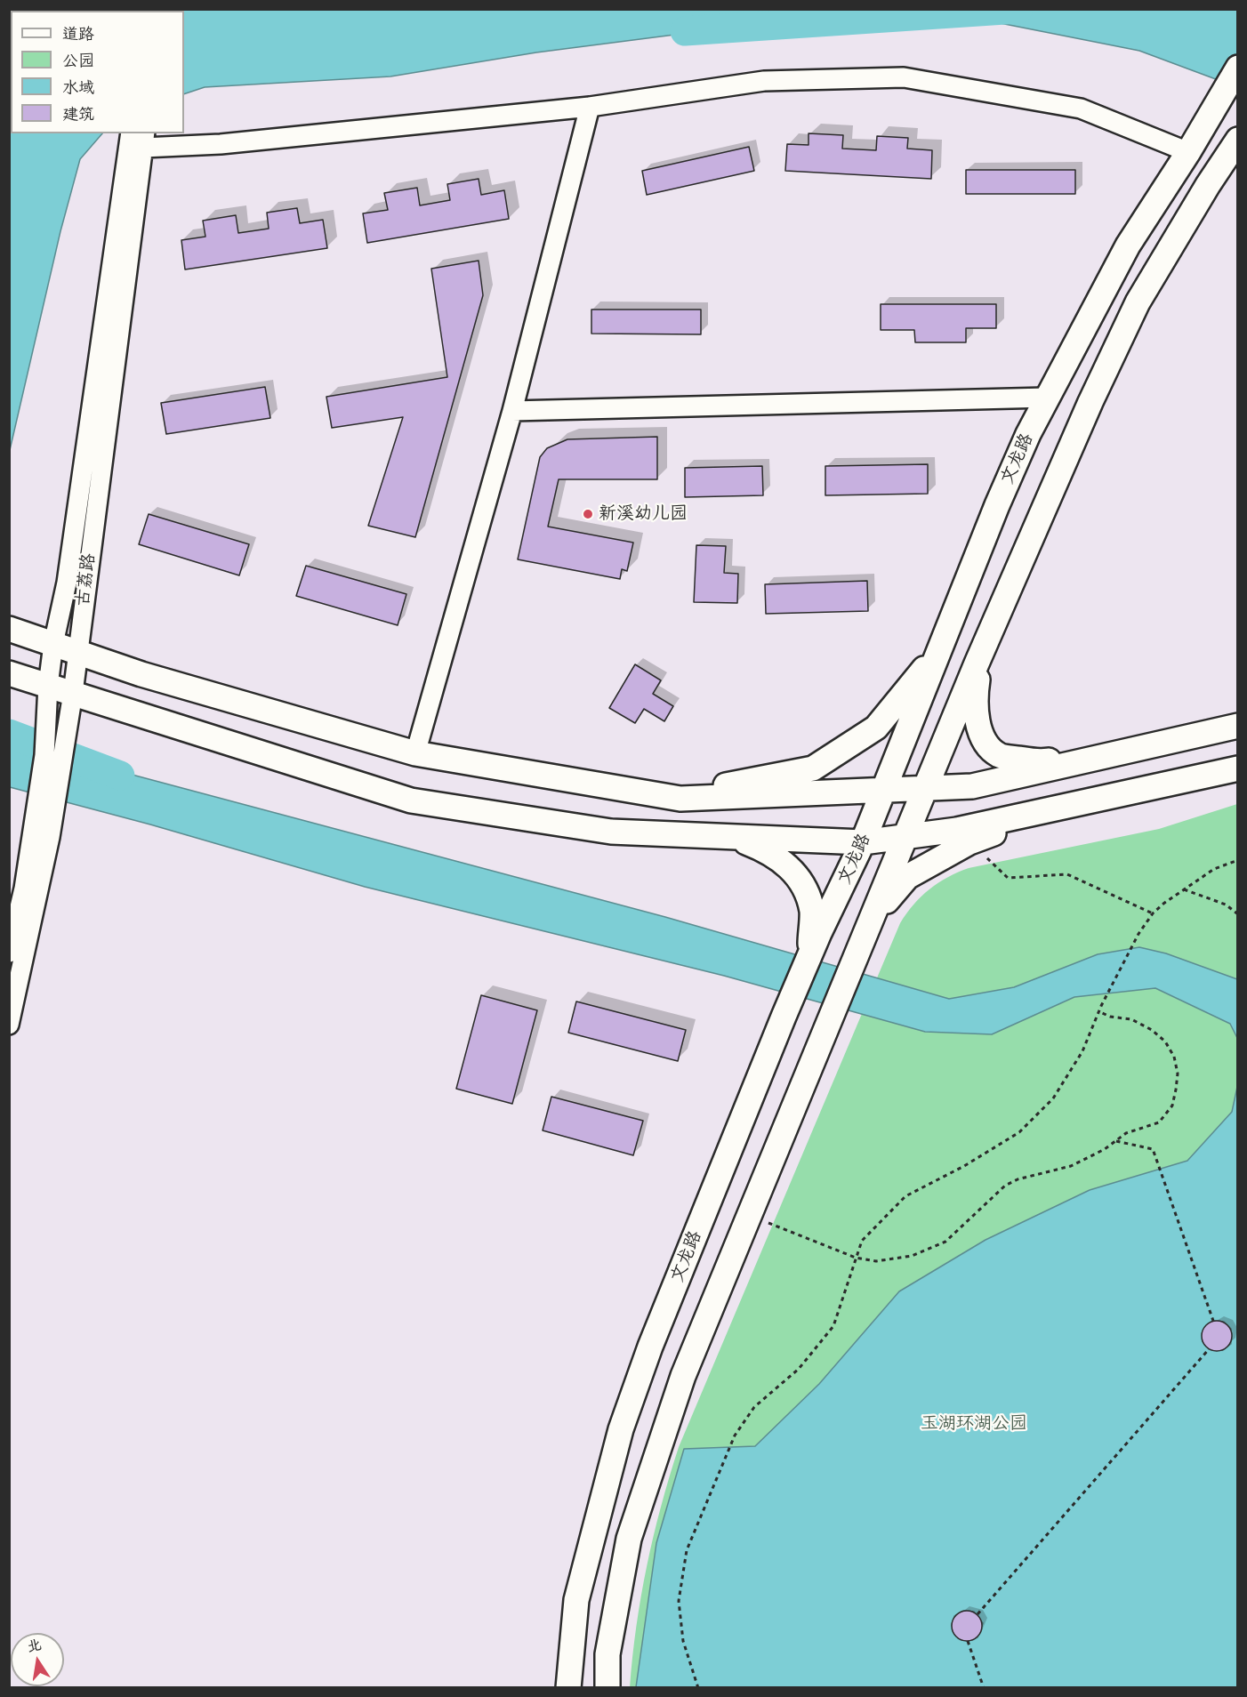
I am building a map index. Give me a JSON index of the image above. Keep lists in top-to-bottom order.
{
  "streets": {
    "main road": ["文龙路"],
    "street": ["古荔路"]
  },
  "parks": ["玉湖环湖公园"],
  "places": ["新溪幼儿园"],
  "legend": [
    "道路",
    "公园",
    "水域",
    "建筑"
  ],
  "north": "top"
}
